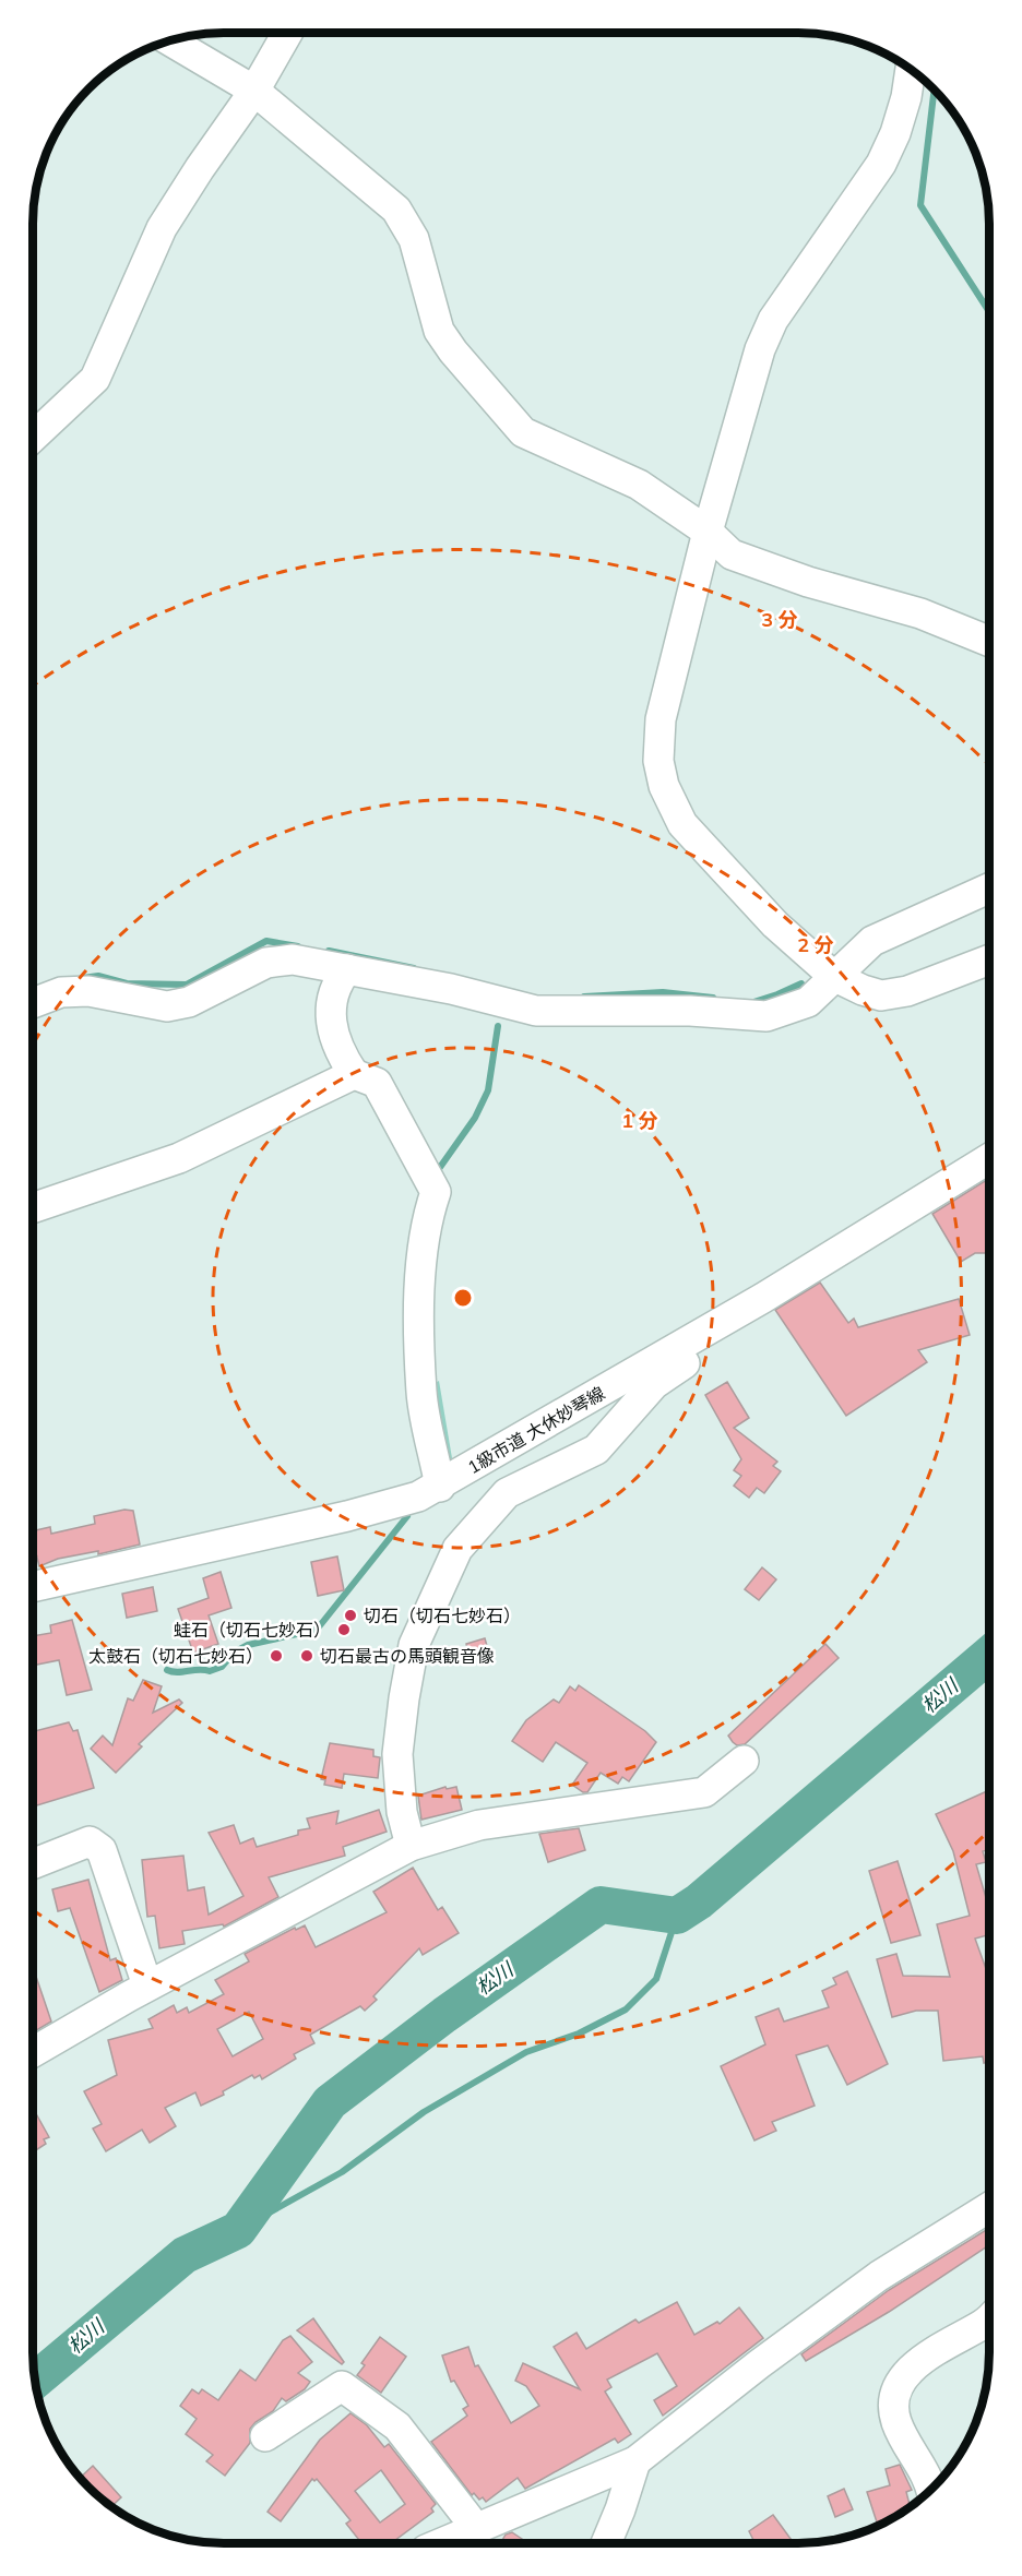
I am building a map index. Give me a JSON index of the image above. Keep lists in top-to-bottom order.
{
  "streets": {
    "street": ["1級市道 大休妙琴線"]
  },
  "water": ["松川"],
  "places": [
    "切石（切石七妙石）",
    "蛙石（切石七妙石）",
    "太鼓石（切石七妙石）",
    "切石最古の馬頭観音像"
  ],
  "rings": ["3 分", "2 分", "1 分"]
}
